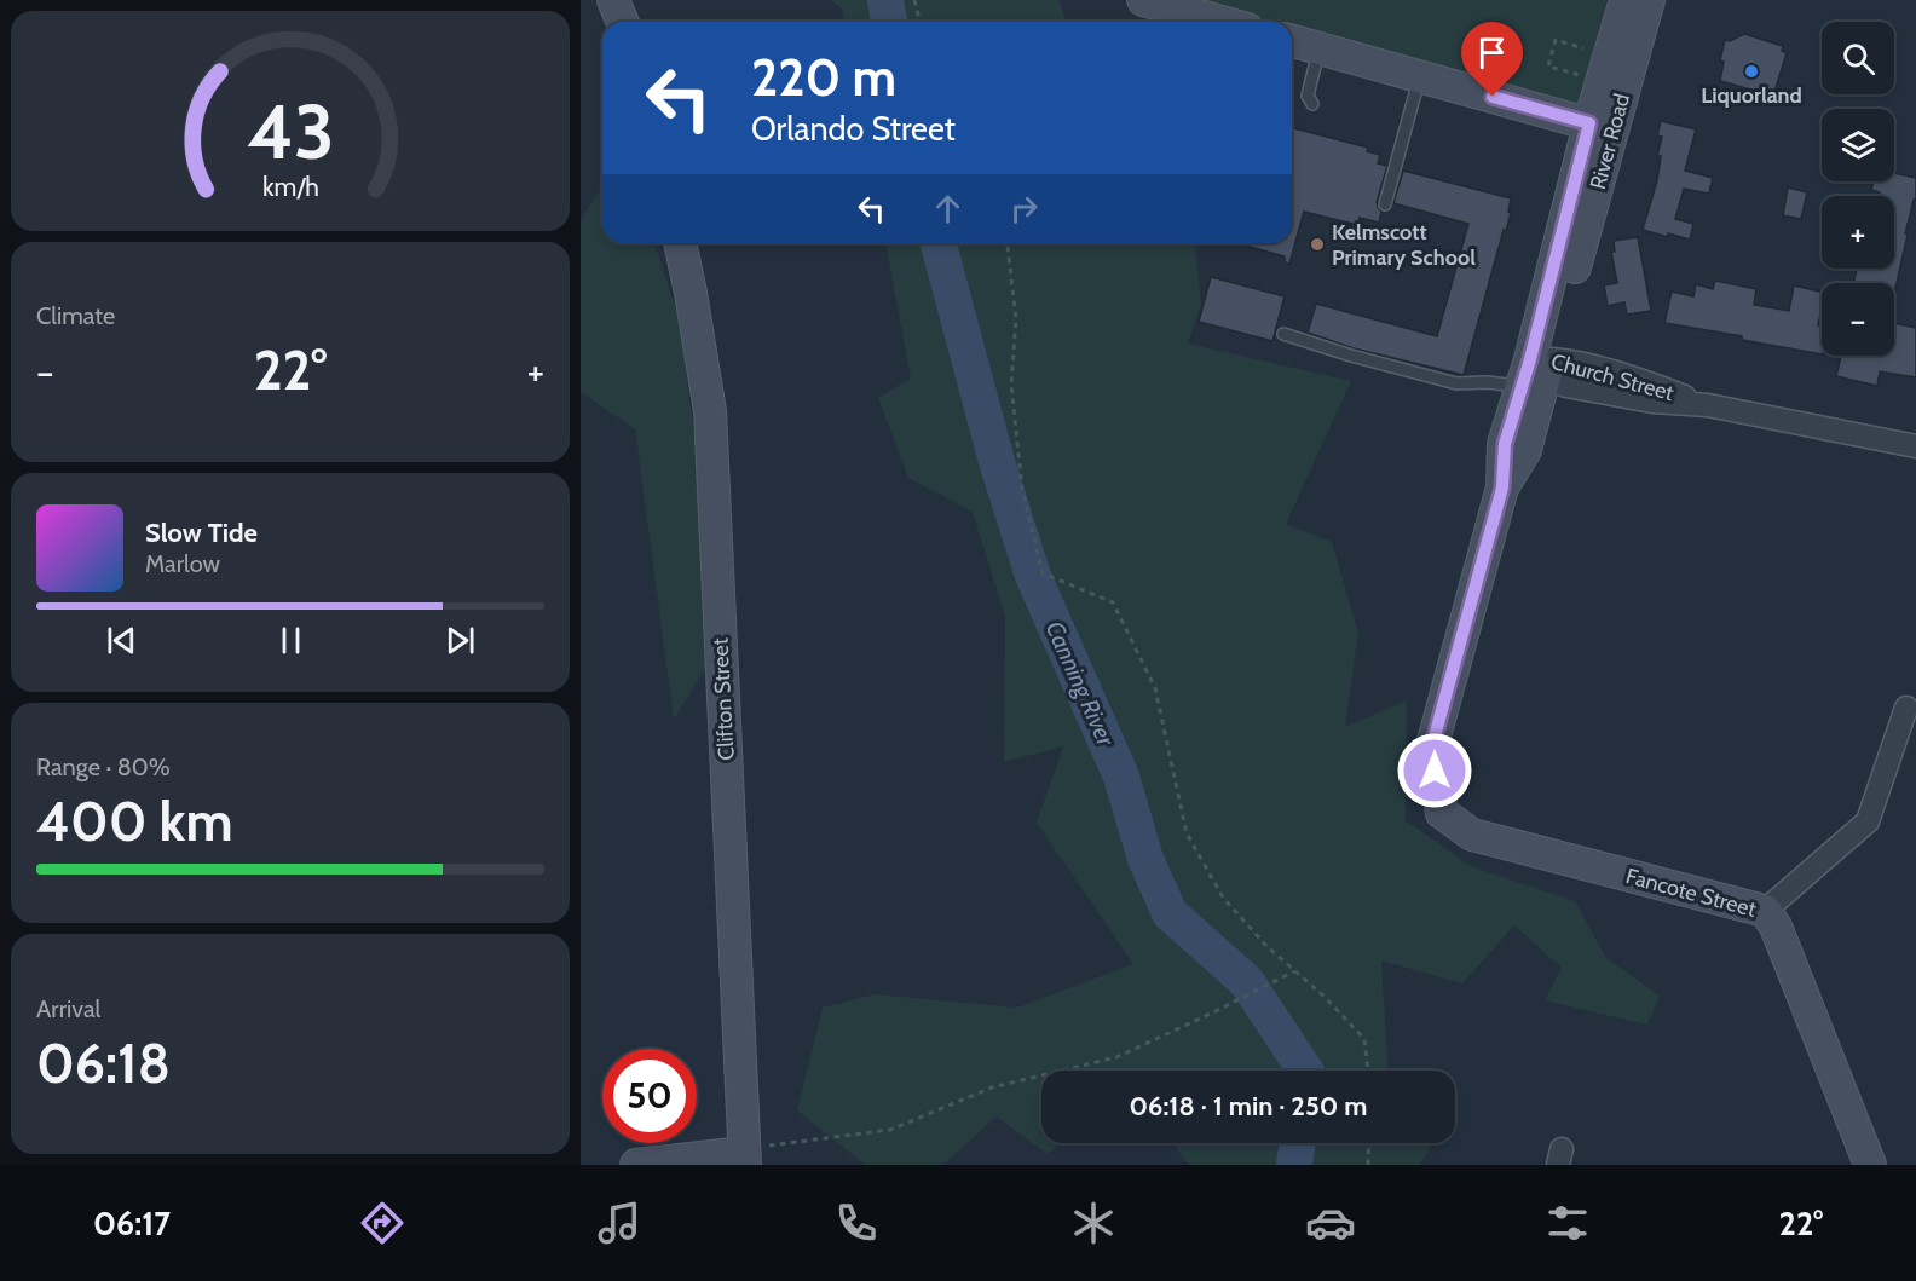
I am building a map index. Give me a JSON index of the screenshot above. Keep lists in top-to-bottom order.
{
  "streets": {
    "main road": ["River Road", "Clifton Street", "Fancote Street"],
    "street": ["Church Street"]
  },
  "crossings": [
    ["River Road", "Church Street"],
    ["River Road", "Fancote Street"]
  ],
  "water": ["Canning River"],
  "places": ["Liquorland", "Kelmscott Primary School"],
  "page": {
    "map_buttons": ["+", "−"],
    "turn": ["220 m", "Orlando Street"],
    "tile": [
      "Climate",
      ["Range · 80%", "400 km"],
      ["Arrival", "06:18"]
    ],
    "heat": ["−", "22°", "+"],
    "song": ["Slow Tide", "Marlow"],
    "limit": "50",
    "trip": "06:18 · 1 min · 250 m",
    "tabs": ["06:17", "22°"],
    "gauge": ["43", "km/h"]
  }
}
